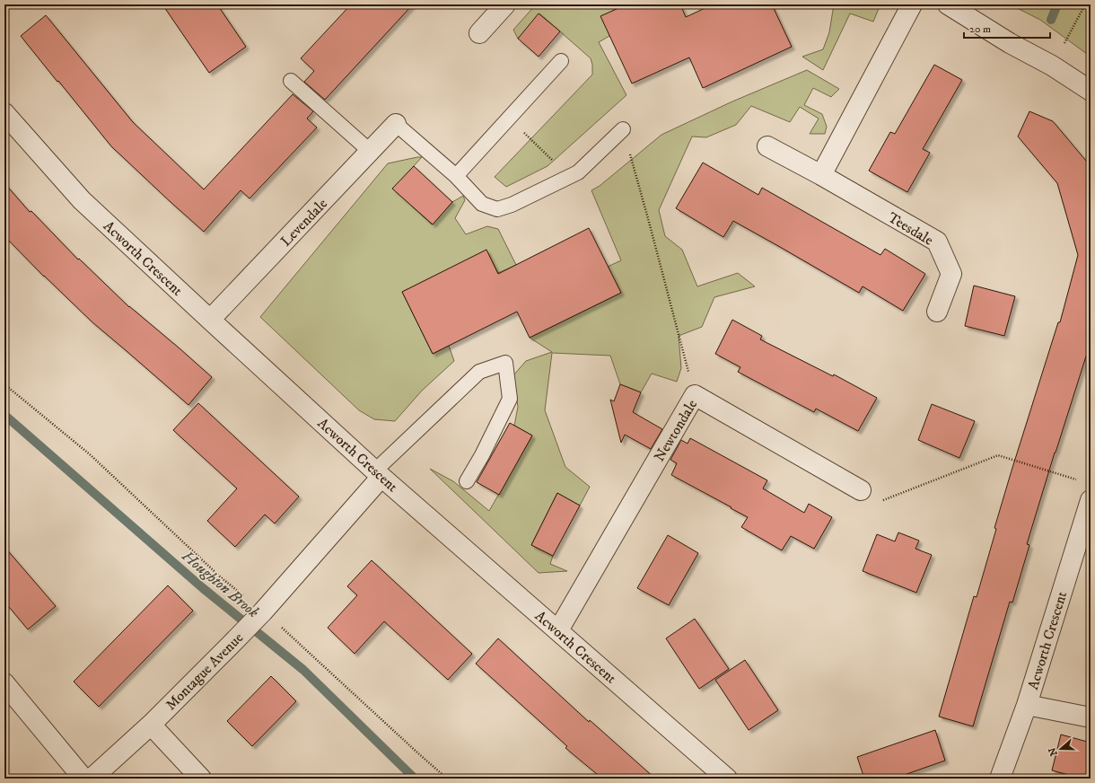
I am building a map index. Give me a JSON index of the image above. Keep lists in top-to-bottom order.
{
  "streets": {
    "street": [
      "Levendale",
      "Teesdale",
      "Acworth Crescent",
      "Newtondale",
      "Montague Avenue"
    ]
  },
  "crossings": [
    ["Levendale", "Acworth Crescent"],
    ["Acworth Crescent", "Newtondale"],
    ["Acworth Crescent", "Montague Avenue"]
  ],
  "water": ["Houghton Brook"],
  "scale_bar": "20 m",
  "north": "left"
}
